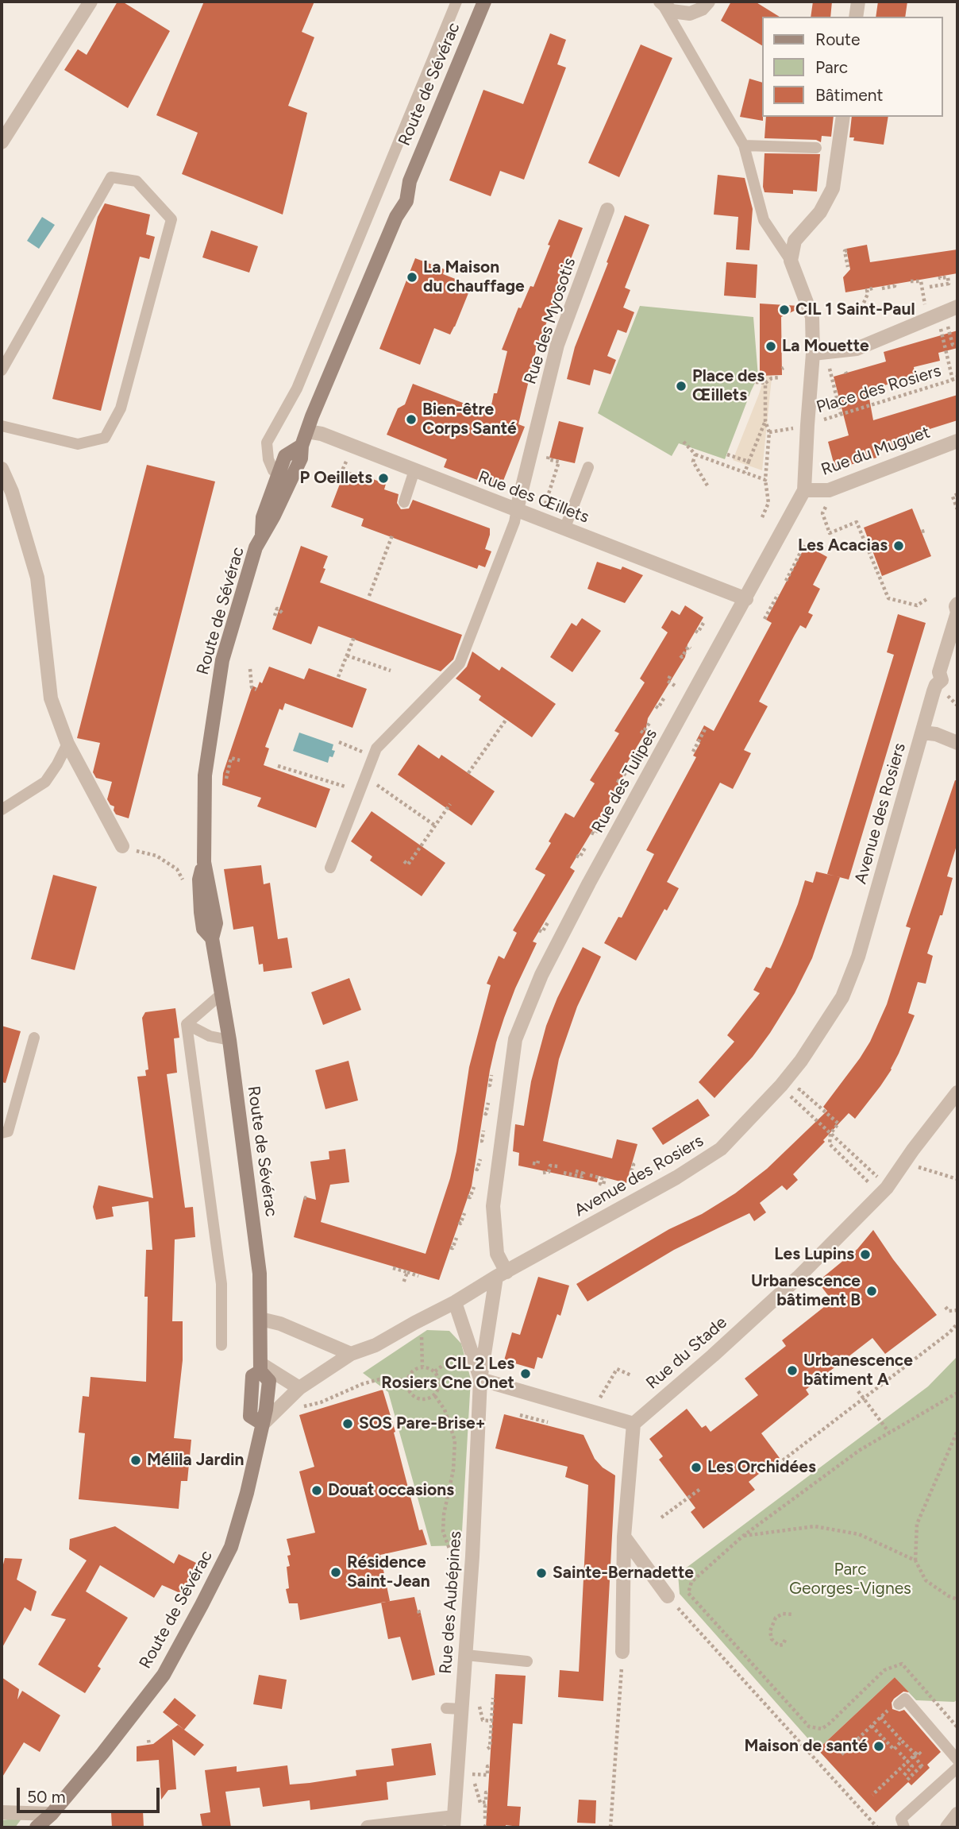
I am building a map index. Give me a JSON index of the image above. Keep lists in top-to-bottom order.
{
  "streets": {
    "main road": ["Route de Sévérac"],
    "street": [
      "Rue des Myosotis",
      "Rue du Muguet",
      "Rue des Œillets",
      "Rue des Tulipes",
      "Avenue des Rosiers",
      "Rue du Stade",
      "Rue des Aubépines"
    ],
    "path": ["Place des Rosiers"]
  },
  "crossings": [
    ["Route de Sévérac", "Rue des Œillets"],
    ["Route de Sévérac", "Avenue des Rosiers"],
    ["Rue des Myosotis", "Rue des Œillets"],
    ["Place des Rosiers", "Rue des Tulipes"],
    ["Rue du Muguet", "Rue des Tulipes"],
    ["Rue des Œillets", "Rue des Tulipes"],
    ["Rue des Tulipes", "Avenue des Rosiers"],
    ["Rue des Tulipes", "Rue des Aubépines"],
    ["Avenue des Rosiers", "Rue des Aubépines"]
  ],
  "parks": ["Parc Georges-Vignes"],
  "places": [
    "La Maison du chauffage",
    "CIL 1 Saint-Paul",
    "La Mouette",
    "Place des Œillets",
    "Bien-être Corps Santé",
    "P Oeillets",
    "Les Acacias",
    "Les Lupins",
    "Urbanescence bâtiment B",
    "Urbanescence bâtiment A",
    "CIL 2 Les Rosiers Cne Onet",
    "SOS Pare-Brise+",
    "Mélila Jardin",
    "Les Orchidées",
    "Douat occasions",
    "Résidence Saint-Jean",
    "Sainte-Bernadette",
    "Maison de santé"
  ],
  "legend": ["Route", "Parc", "Bâtiment"],
  "scale_bar": "50 m"
}
